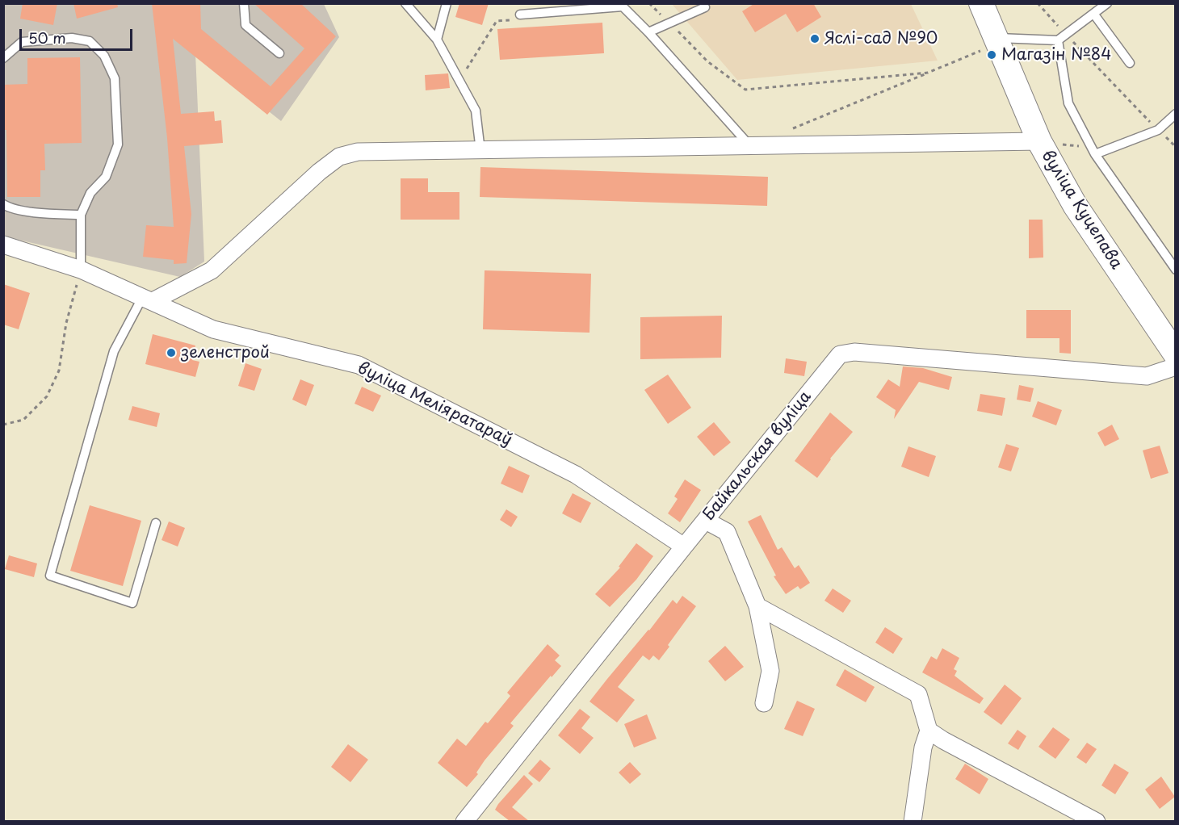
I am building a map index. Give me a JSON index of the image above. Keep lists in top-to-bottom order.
{
  "streets": {
    "main road": ["вуліца Куцепава"],
    "street": ["вуліца Меліяратараў", "Байкальская вуліца"]
  },
  "crossings": [
    ["вуліца Меліяратараў", "Байкальская вуліца"]
  ],
  "places": ["Яслі-сад №90", "Магазін №84", "зеленстрой"],
  "scale_bar": "50 m"
}
